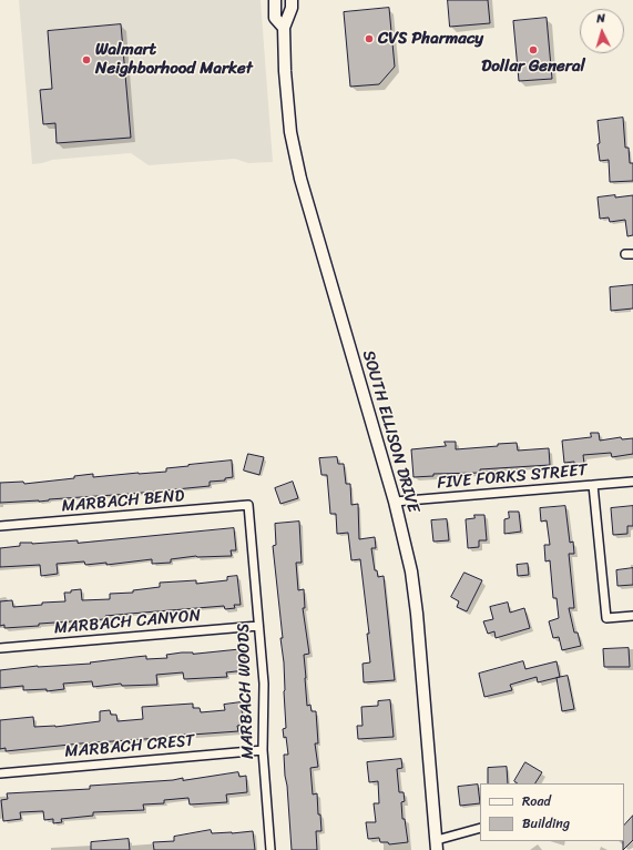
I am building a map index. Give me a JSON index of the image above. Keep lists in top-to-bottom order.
{
  "streets": {
    "street": [
      "SOUTH ELLISON DRIVE",
      "FIVE FORKS STREET",
      "MARBACH BEND",
      "MARBACH CANYON",
      "MARBACH WOODS",
      "MARBACH CREST"
    ]
  },
  "crossings": [
    ["SOUTH ELLISON DRIVE", "FIVE FORKS STREET"],
    ["MARBACH BEND", "MARBACH WOODS"],
    ["MARBACH CANYON", "MARBACH WOODS"],
    ["MARBACH WOODS", "MARBACH CREST"]
  ],
  "places": ["CVS Pharmacy", "Dollar General", "Walmart Neighborhood Market"],
  "legend": ["Road", "Building"],
  "north": "top"
}
